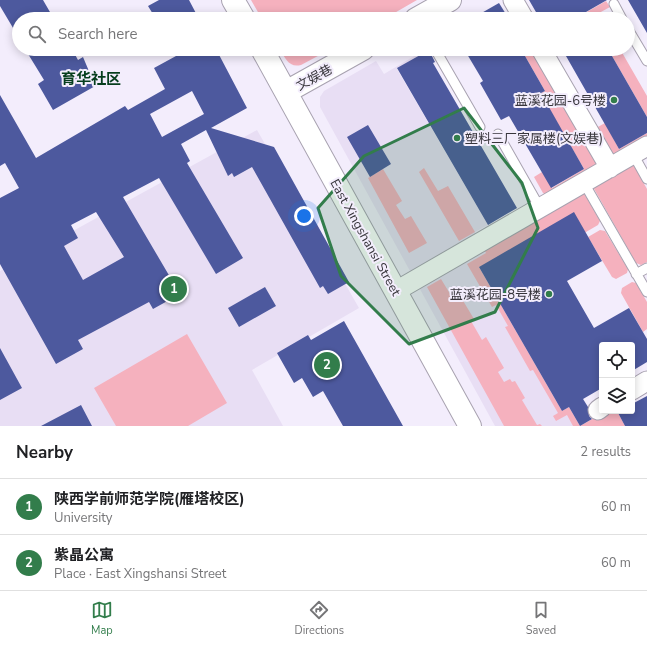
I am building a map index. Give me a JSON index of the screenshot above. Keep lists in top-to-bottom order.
{
  "streets": {
    "street": ["文娱巷", "East Xingshansi Street"]
  },
  "crossings": [
    ["文娱巷", "East Xingshansi Street"]
  ],
  "districts": ["育华社区"],
  "places": ["蓝溪花园-6号楼", "塑料三厂家属楼(文娱巷)", "蓝溪花园-8号楼"],
  "page": {
    "search": "Search here",
    "pins": ["1", "2"],
    "heading": ["Nearby", "2 results"],
    "list": [
      {
        "mark": "1",
        "name": "陕西学前师范学院(雁塔校区)",
        "note": "University",
        "value": "60 m"
      },
      {
        "mark": "2",
        "name": "紫晶公寓",
        "note": "Place · East Xingshansi Street",
        "value": "60 m"
      }
    ],
    "nav": ["Map", "Directions", "Saved"]
  }
}
